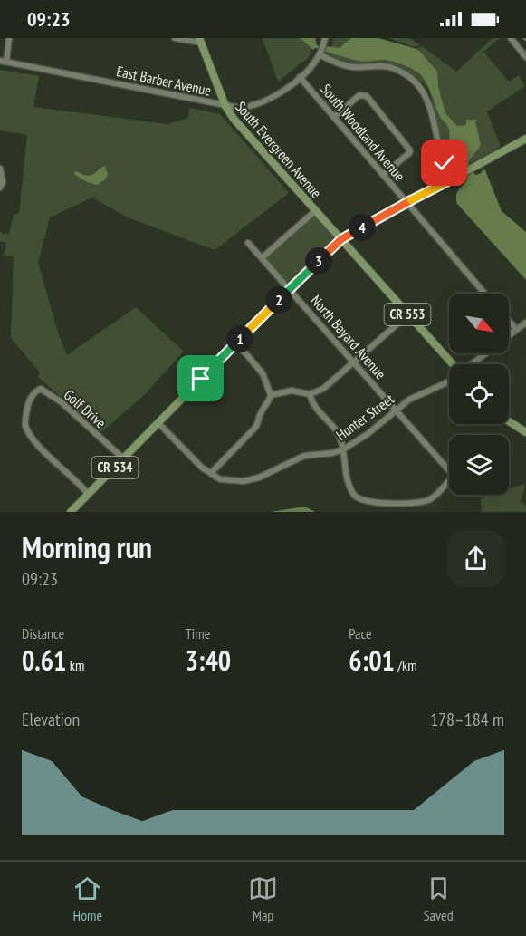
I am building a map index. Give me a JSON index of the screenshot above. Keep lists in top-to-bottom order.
{
  "streets": {
    "main road": ["South Evergreen Avenue", "CR 553", "CR 534"],
    "street": [
      "East Barber Avenue",
      "South Woodland Avenue",
      "North Bayard Avenue",
      "Golf Drive",
      "Hunter Street"
    ]
  },
  "crossings": [
    ["East Barber Avenue", "South Woodland Avenue"],
    ["East Barber Avenue", "South Evergreen Avenue"],
    ["South Woodland Avenue", "CR 534"],
    ["South Evergreen Avenue", "CR 553"],
    ["South Evergreen Avenue", "CR 534"],
    ["CR 553", "CR 534"],
    ["North Bayard Avenue", "Hunter Street"],
    ["North Bayard Avenue", "CR 534"],
    ["Golf Drive", "CR 534"],
    ["Hunter Street", "CR 534"]
  ],
  "north": "bottom right",
  "page": {
    "status": "09:23",
    "pins": [
      "4",
      "3",
      "2",
      "1"
    ],
    "heading": ["Morning run", "09:23"],
    "stats": [
      ["Distance", "0.61 km"],
      ["Time", "3:40"],
      ["Pace", "6:01 /km"]
    ],
    "chart": ["Elevation", "178–184 m"],
    "tabs": ["Home", "Map", "Saved"]
  }
}
